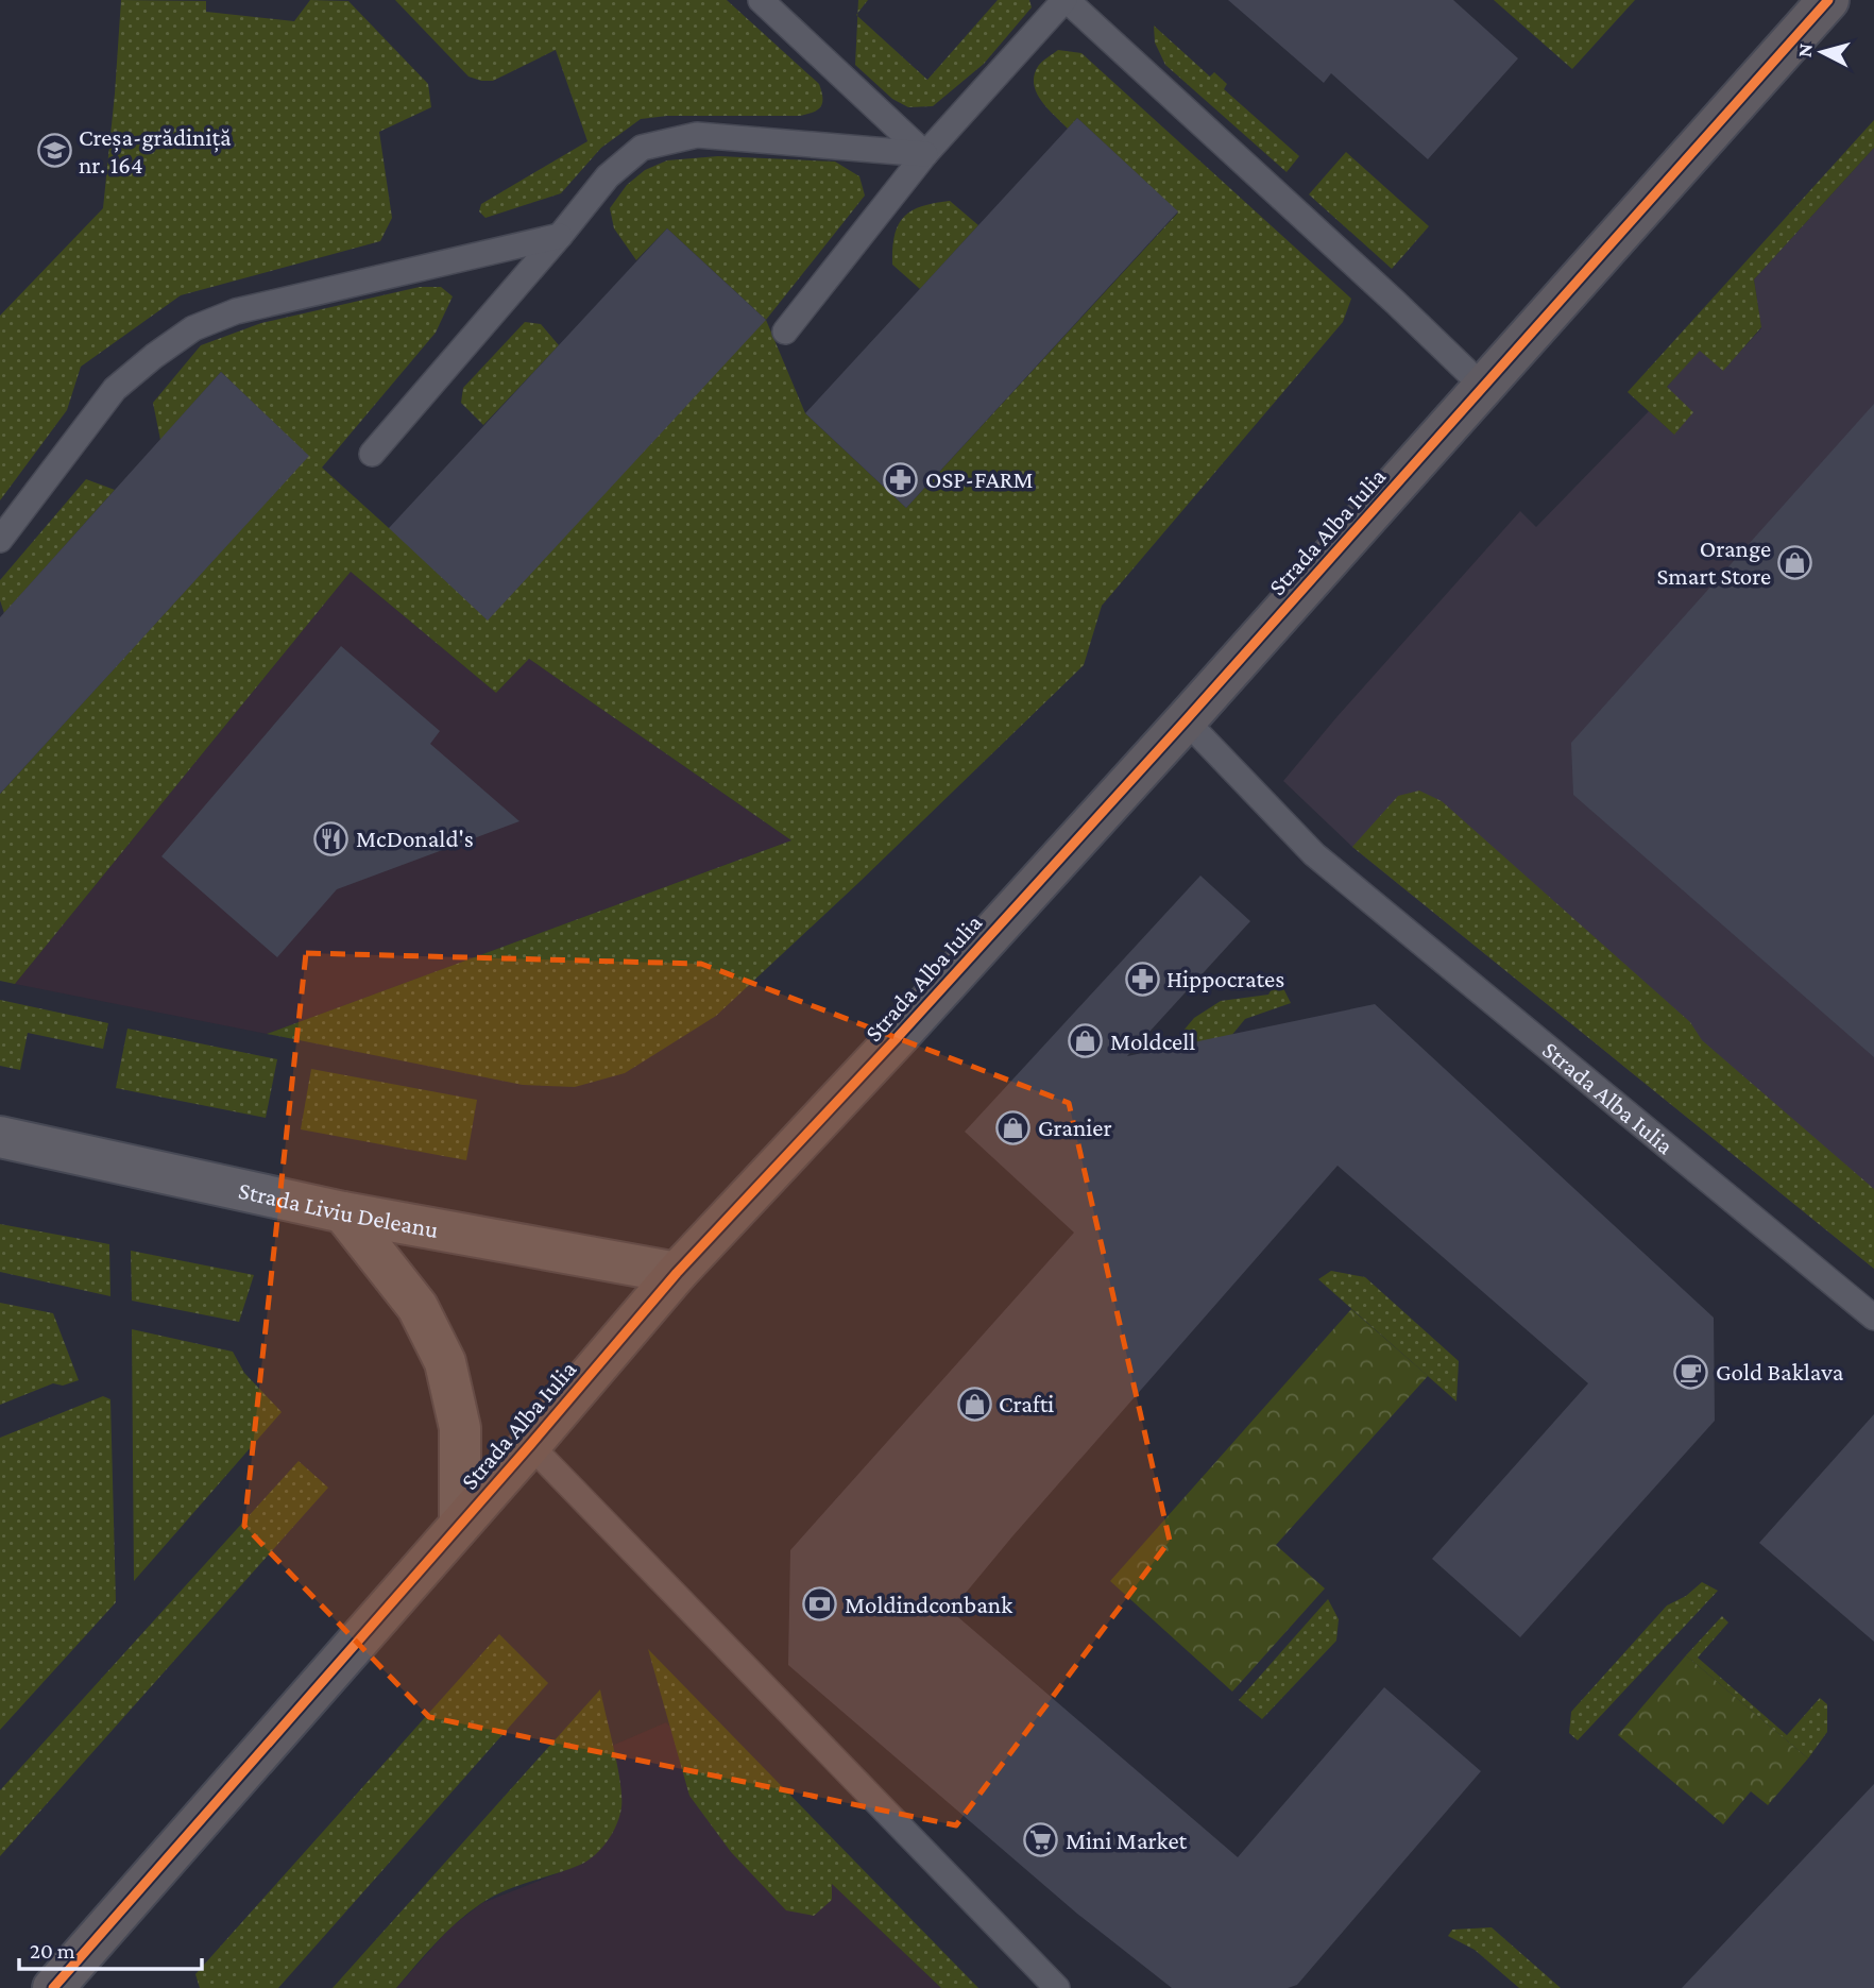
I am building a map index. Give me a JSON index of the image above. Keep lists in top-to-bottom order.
{
  "streets": {
    "main road": ["Strada Alba Iulia", "Strada Liviu Deleanu"]
  },
  "crossings": [
    ["Strada Alba Iulia", "Strada Liviu Deleanu"]
  ],
  "places": {
    "school or university": ["Creșa-grădiniță nr. 164"],
    "pharmacy": ["OSP-FARM", "Hippocrates"],
    "shop": [
      "Orange Smart Store",
      "Moldcell",
      "Granier",
      "Crafti"
    ],
    "restaurant": ["McDonald's"],
    "cafe": ["Gold Baklava"],
    "bank": ["Moldindconbank"],
    "supermarket": ["Mini Market"]
  },
  "scale_bar": "20 m",
  "north": "left"
}
